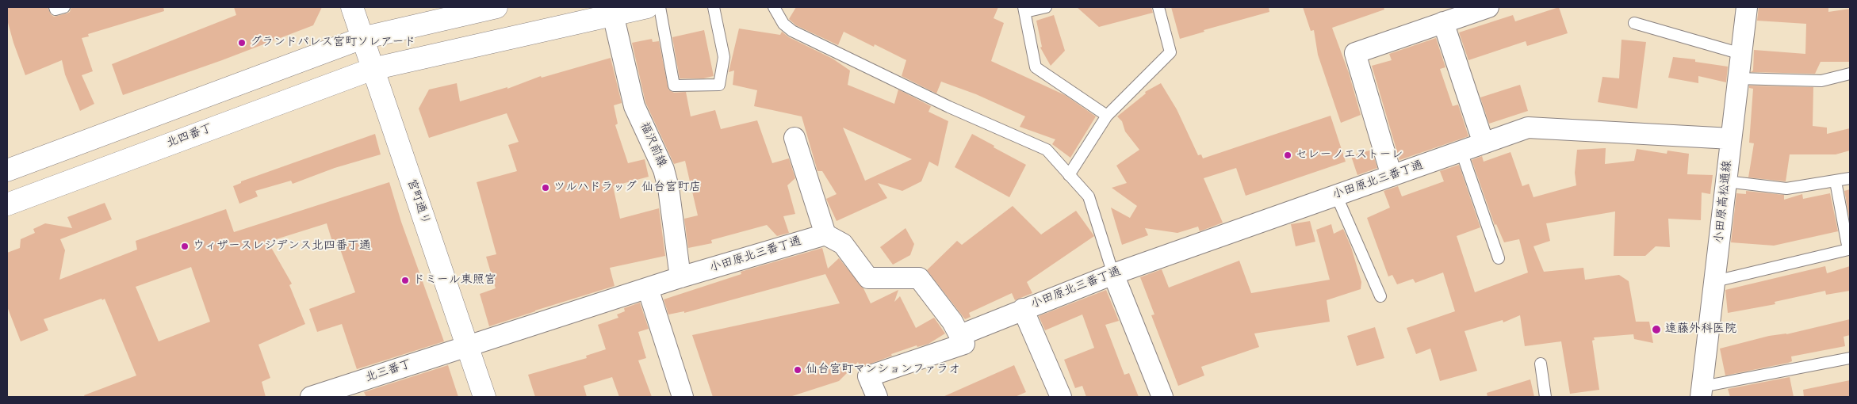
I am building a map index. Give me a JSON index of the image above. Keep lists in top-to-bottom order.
{
  "streets": {
    "street": [
      "北四番丁",
      "福沢前線",
      "小田原北三番丁通",
      "宮町通り",
      "小田原高松通線",
      "北三番丁"
    ]
  },
  "crossings": [
    ["北四番丁", "福沢前線"],
    ["北四番丁", "宮町通り"],
    ["福沢前線", "小田原北三番丁通"],
    ["小田原北三番丁通", "宮町通り"],
    ["小田原北三番丁通", "小田原高松通線"],
    ["小田原北三番丁通", "北三番丁"],
    ["宮町通り", "北三番丁"]
  ],
  "places": [
    "グランドパレス宮町ソレアード",
    "セレーノエストーレ",
    "ツルハドラッグ 仙台宮町店",
    "ウィザースレジデンス北四番丁通",
    "ドミール東照宮",
    "遠藤外科医院",
    "仙台宮町マンションファラオ"
  ]
}
